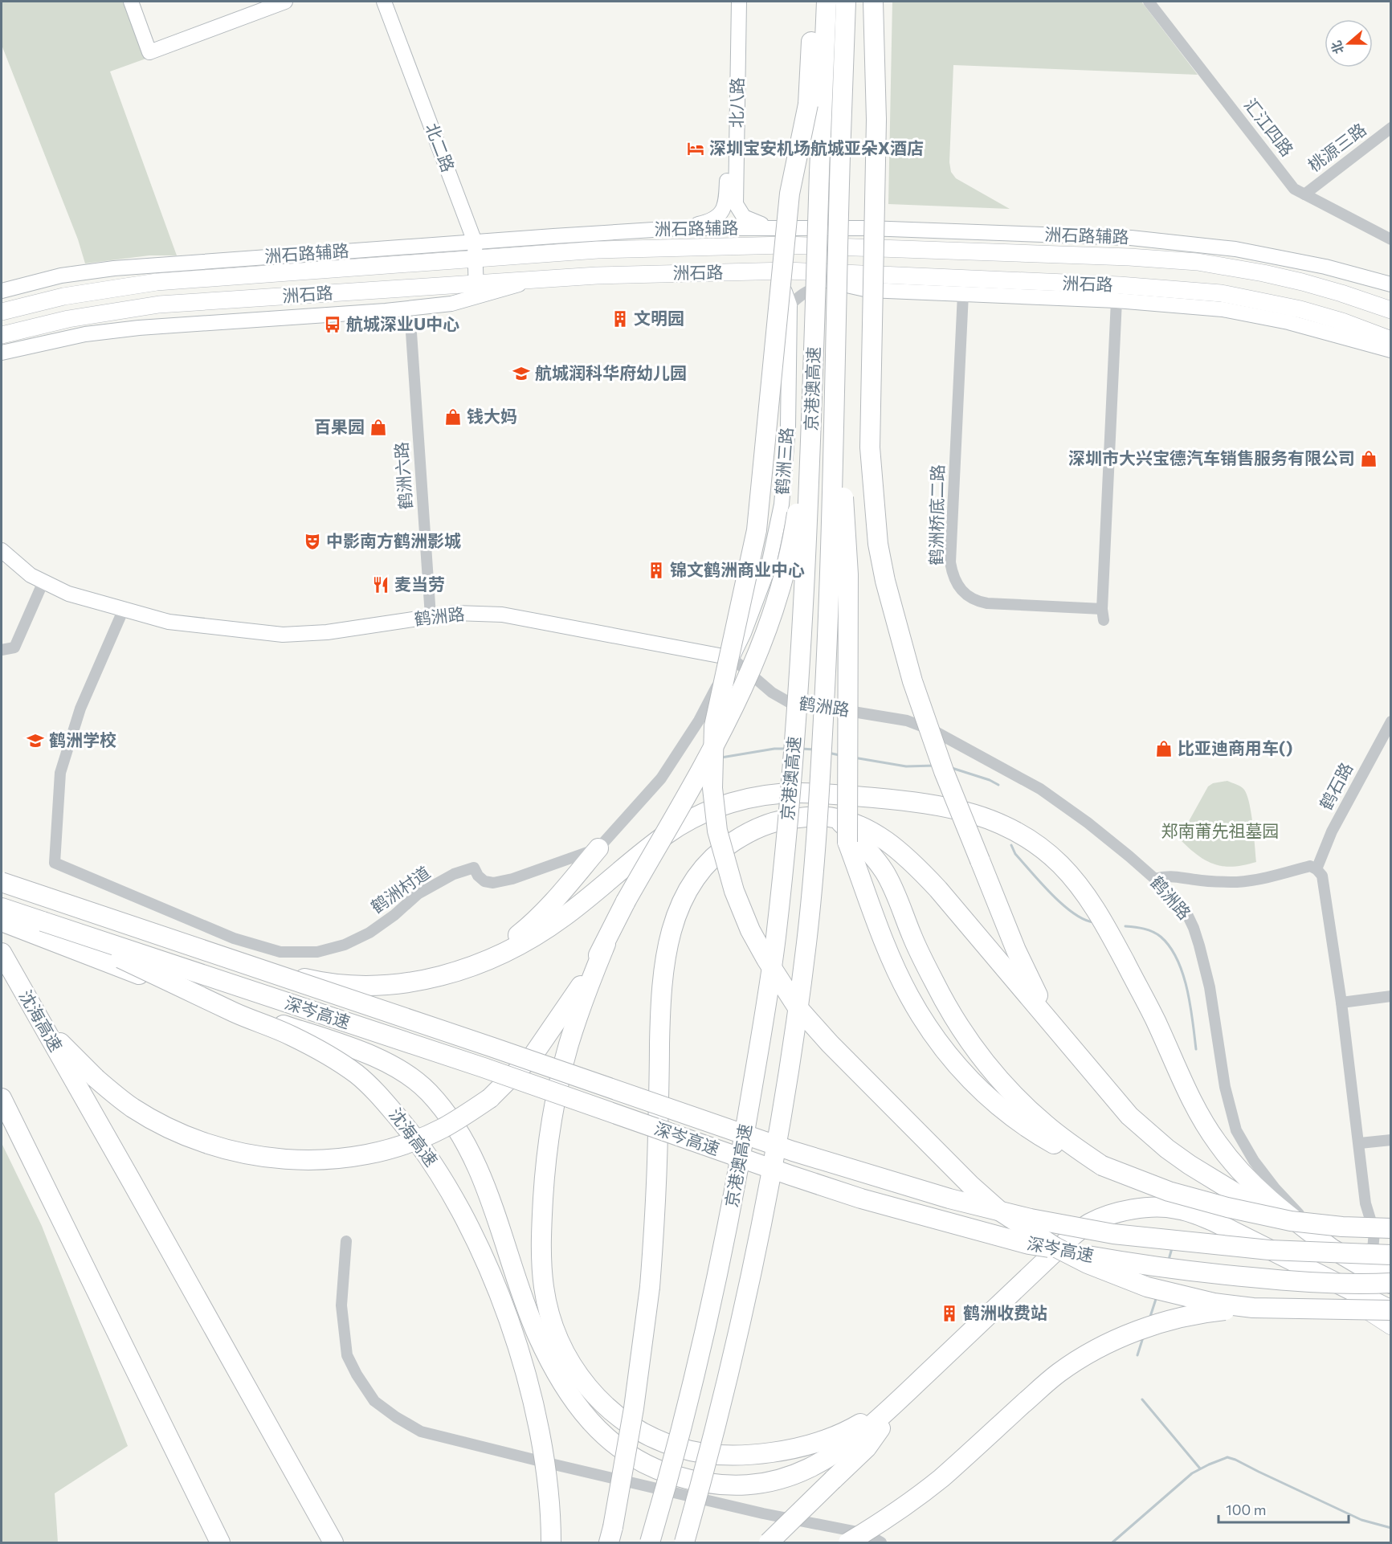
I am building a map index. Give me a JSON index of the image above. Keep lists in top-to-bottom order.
{
  "streets": {
    "highway": ["京港澳高速", "深岑高速", "沈海高速"],
    "main road": [
      "北八路",
      "北二路",
      "洲石路辅路",
      "洲石路",
      "鹤洲三路",
      "鹤洲路"
    ],
    "street": [
      "汇江四路",
      "桃源三路",
      "鹤洲六路",
      "鹤洲桥底二路",
      "鹤石路",
      "鹤洲村道"
    ]
  },
  "crossings": [
    ["北八路", "洲石路辅路"],
    ["汇江四路", "桃源三路"],
    ["北二路", "洲石路辅路"],
    ["北二路", "洲石路"],
    ["洲石路", "鹤洲三路"],
    ["鹤洲三路", "鹤洲路"],
    ["鹤洲三路", "鹤洲村道"],
    ["鹤洲六路", "鹤洲路"],
    ["鹤洲路", "鹤洲村道"],
    ["深岑高速", "沈海高速"]
  ],
  "parks": ["郑南莆先祖墓园"],
  "places": {
    "hotel": ["深圳宝安机场航城亚朵X酒店"],
    "building": ["文明园", "锦文鹤洲商业中心", "鹤洲收费站"],
    "bus stop": ["航城深业U中心"],
    "school or university": ["航城润科华府幼儿园", "鹤洲学校"],
    "shop": [
      "钱大妈",
      "百果园",
      "深圳市大兴宝德汽车销售服务有限公司",
      "比亚迪商用车()"
    ],
    "theatre": ["中影南方鹤洲影城"],
    "restaurant": ["麦当劳"]
  },
  "scale_bar": "100 m",
  "north": "left"
}
